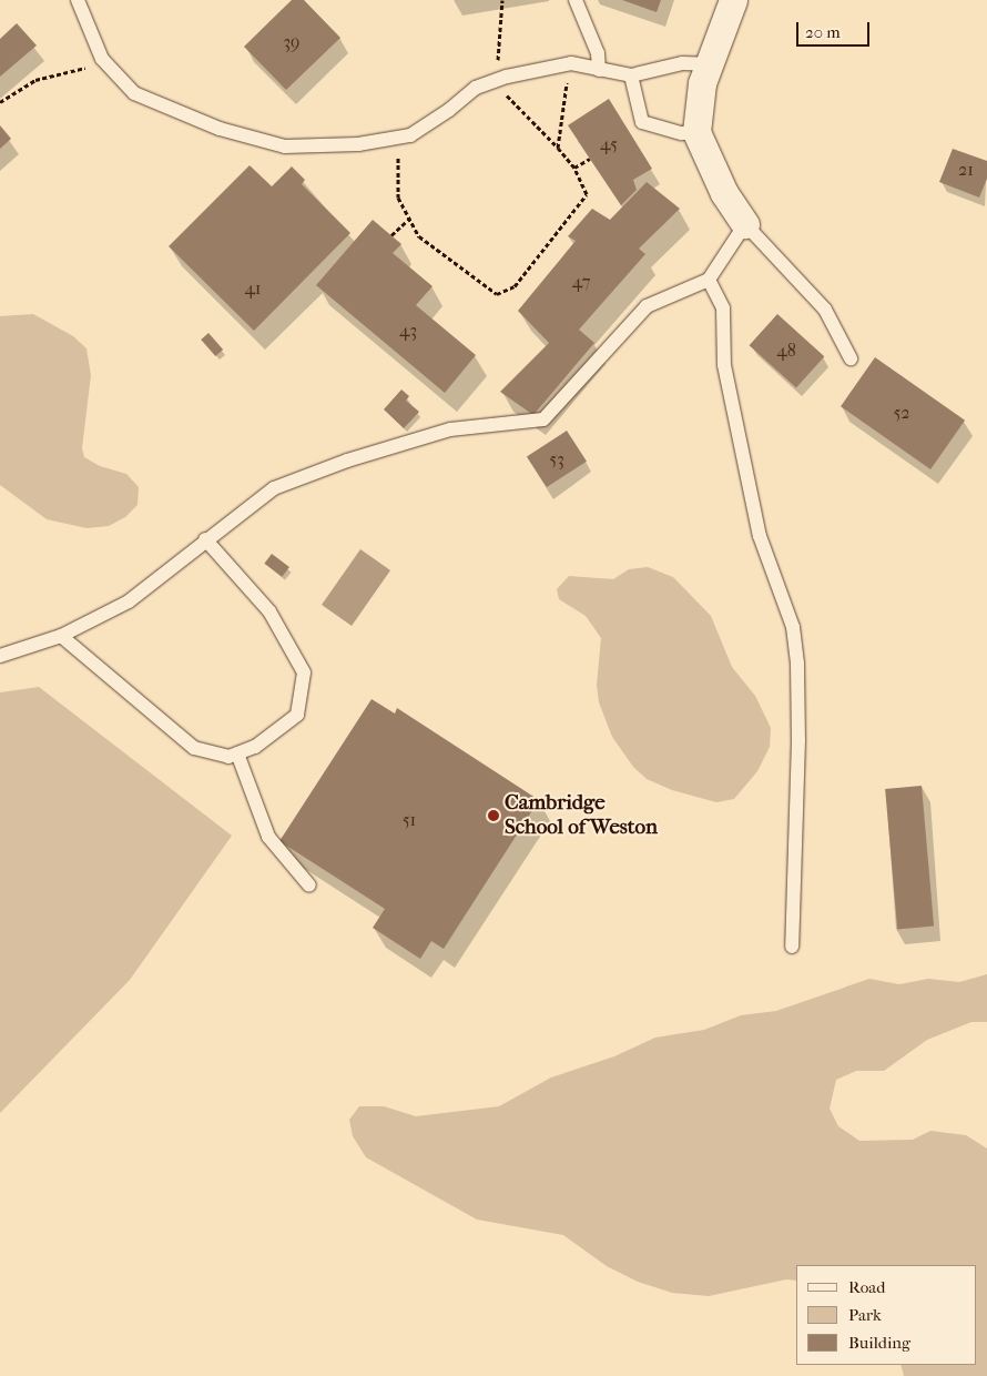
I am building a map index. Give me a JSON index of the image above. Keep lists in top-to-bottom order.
{
  "places": ["Cambridge School of Weston"],
  "house_numbers": [
    "39",
    "45",
    "21",
    "47",
    "41",
    "43",
    "48",
    "52",
    "53",
    "51"
  ],
  "legend": ["Road", "Park", "Building"],
  "scale_bar": "20 m"
}
